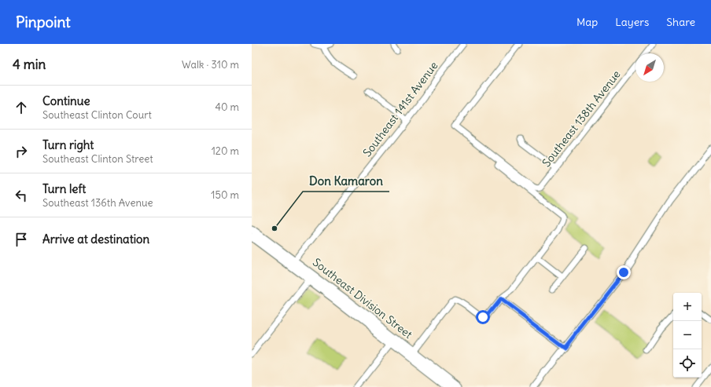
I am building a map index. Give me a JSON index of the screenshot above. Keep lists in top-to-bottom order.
{
  "streets": {
    "main road": ["Southeast Division Street"],
    "street": ["Southeast 141st Avenue", "Southeast 138th Avenue"]
  },
  "crossings": [
    ["Southeast 141st Avenue", "Southeast Division Street"]
  ],
  "places": ["Don Kamaron"],
  "north": "bottom left",
  "page": {
    "header": "Pinpoint",
    "nav": ["Map", "Layers", "Share"],
    "heading": ["4 min", "Walk · 310 m"],
    "list": [
      ["Continue", "Southeast Clinton Court", "40 m"],
      ["Turn right", "Southeast Clinton Street", "120 m"],
      ["Turn left", "Southeast 136th Avenue", "150 m"],
      "Arrive at destination"
    ],
    "map_buttons": ["+", "−"]
  }
}
